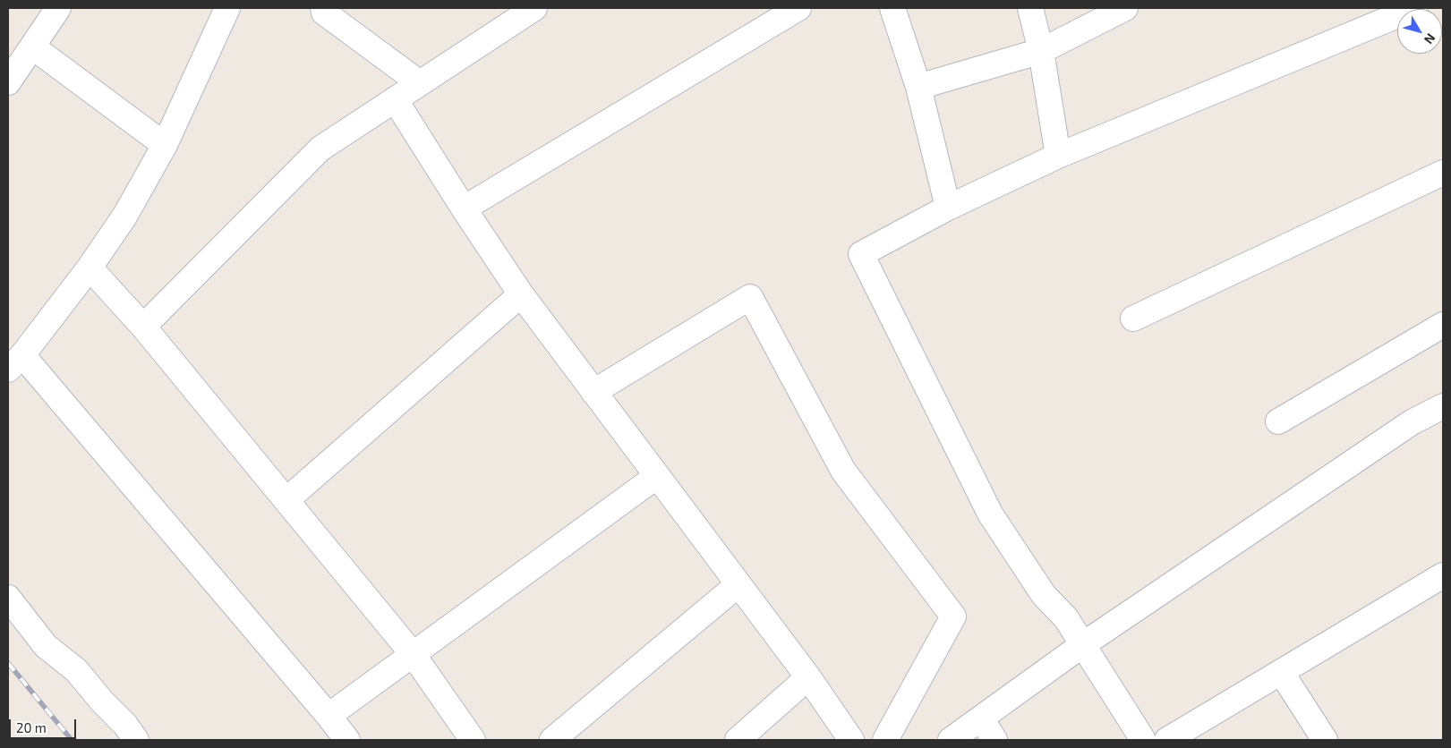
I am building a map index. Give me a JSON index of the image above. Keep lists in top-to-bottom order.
{
  "scale_bar": "20 m",
  "north": "bottom right"
}
